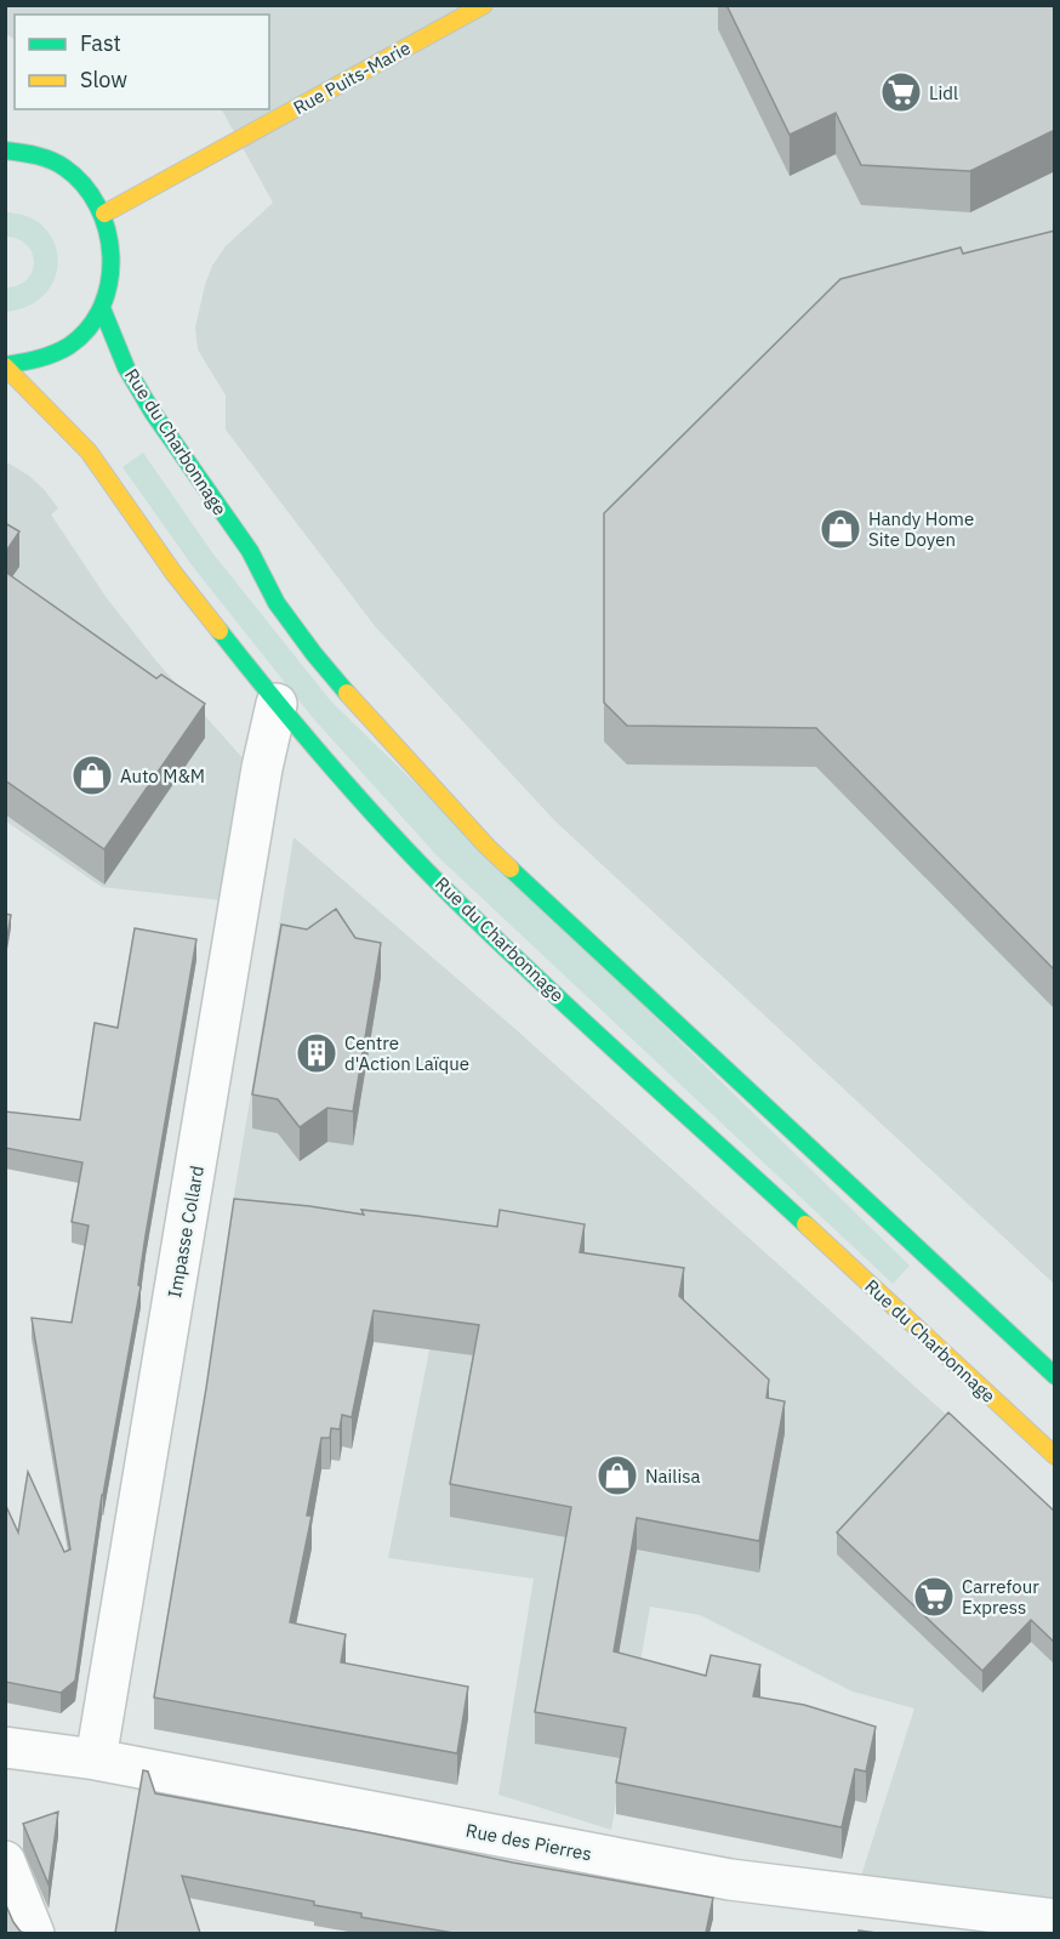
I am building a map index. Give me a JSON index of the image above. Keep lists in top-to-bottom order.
{
  "streets": {
    "main road": ["Rue Puits-Marie", "Rue du Charbonnage"],
    "street": ["Impasse Collard", "Rue des Pierres"]
  },
  "crossings": [
    ["Rue Puits-Marie", "Rue du Charbonnage"],
    ["Rue du Charbonnage", "Impasse Collard"],
    ["Impasse Collard", "Rue des Pierres"]
  ],
  "places": {
    "supermarket": ["Lidl", "Carrefour Express"],
    "shop": ["Handy Home Site Doyen", "Auto M&M", "Nailisa"],
    "building": ["Centre d'Action Laïque"]
  },
  "legend": ["Fast", "Slow"]
}
